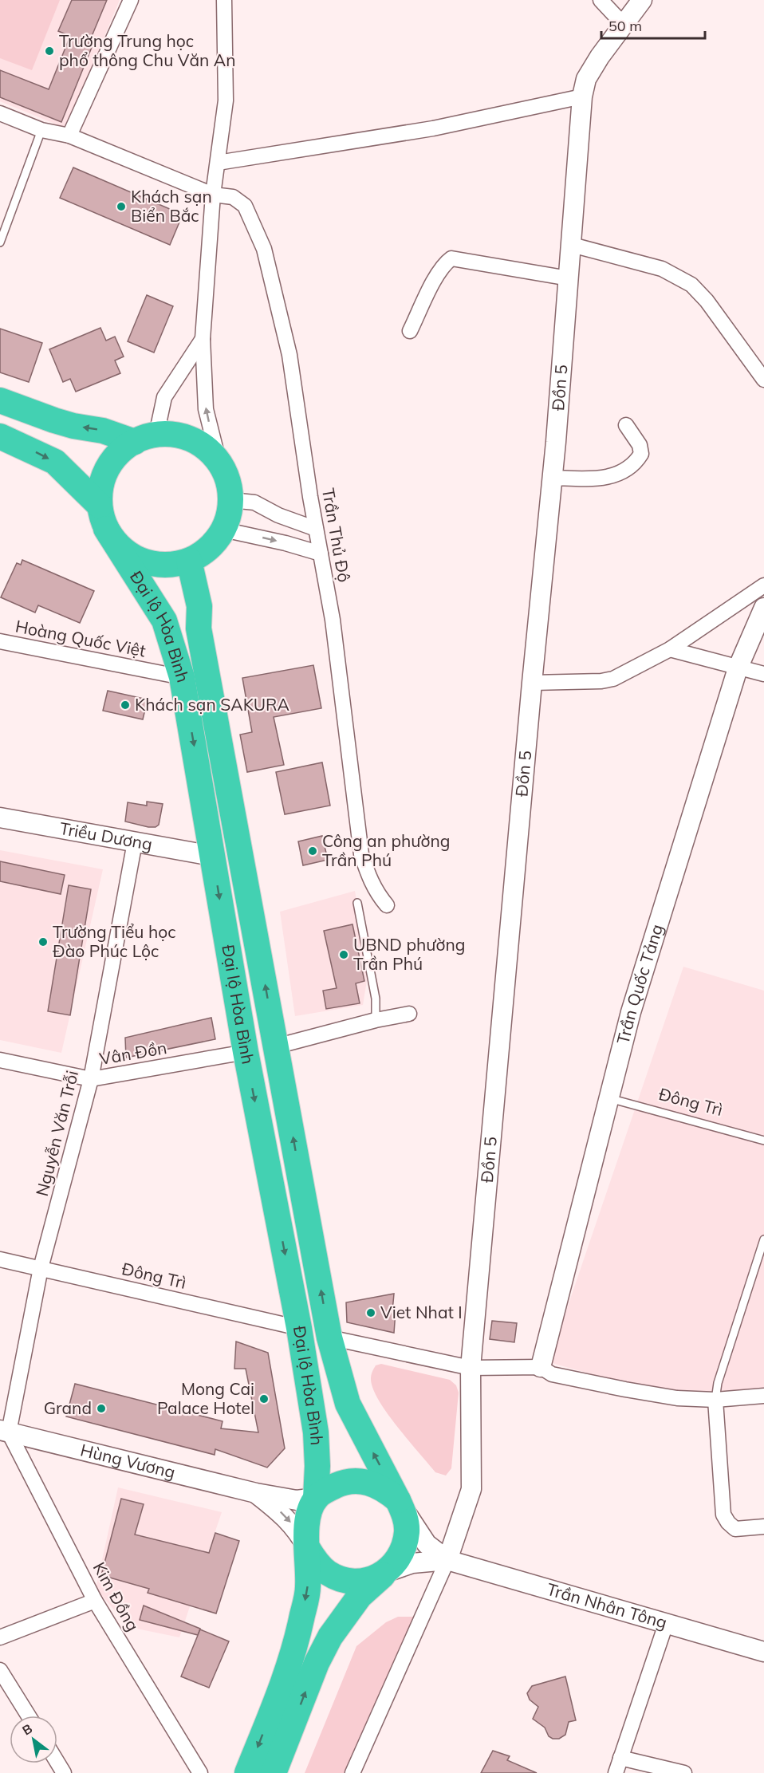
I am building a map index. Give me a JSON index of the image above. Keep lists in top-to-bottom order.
{
  "streets": {
    "highway": ["Đại lộ Hòa Bình"],
    "street": [
      "Đồn 5",
      "Trần Thủ Độ",
      "Hoàng Quốc Việt",
      "Triều Dương",
      "Trần Quốc Tảng",
      "Vân Đồn",
      "Đông Trì",
      "Nguyễn Văn Trỗi",
      "Hùng Vương",
      "Kim Đồng",
      "Trần Nhân Tông"
    ]
  },
  "crossings": [
    ["Đồn 5", "Trần Nhân Tông"],
    ["Đại lộ Hòa Bình", "Hoàng Quốc Việt"],
    ["Đại lộ Hòa Bình", "Triều Dương"],
    ["Đại lộ Hòa Bình", "Vân Đồn"],
    ["Đại lộ Hòa Bình", "Đông Trì"],
    ["Đại lộ Hòa Bình", "Hùng Vương"],
    ["Triều Dương", "Nguyễn Văn Trỗi"],
    ["Trần Quốc Tảng", "Đông Trì"],
    ["Vân Đồn", "Nguyễn Văn Trỗi"],
    ["Đông Trì", "Nguyễn Văn Trỗi"],
    ["Nguyễn Văn Trỗi", "Hùng Vương"],
    ["Nguyễn Văn Trỗi", "Kim Đồng"],
    ["Hùng Vương", "Kim Đồng"]
  ],
  "places": [
    "Trường Trung học phổ thông Chu Văn An",
    "Khách sạn Biển Bắc",
    "Khách sạn SAKURA",
    "Công an phường Trần Phú",
    "Trường Tiểu học Đào Phúc Lộc",
    "UBND phường Trần Phú",
    "Viet Nhat I",
    "Mong Cai Palace Hotel",
    "Grand"
  ],
  "scale_bar": "50 m",
  "north": "top left"
}
